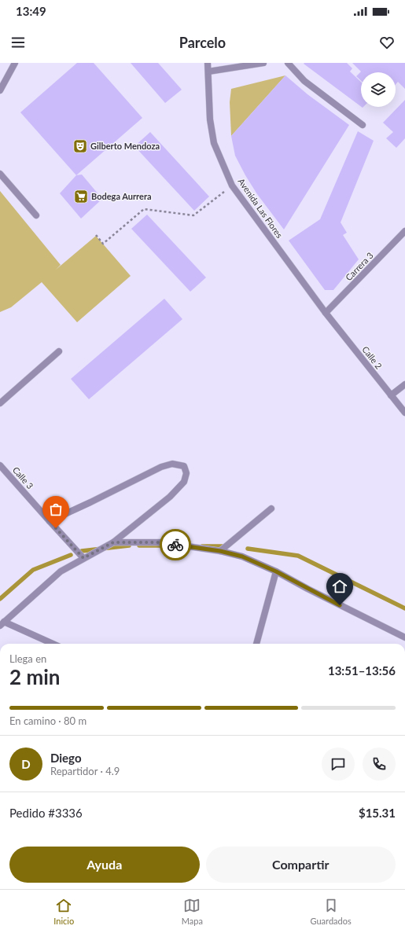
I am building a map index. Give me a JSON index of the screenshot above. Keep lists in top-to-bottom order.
{
  "streets": {
    "street": [
      "Avenida Las Flores",
      "Carrera 3",
      "Calle 2",
      "Calle 3"
    ]
  },
  "crossings": [
    ["Avenida Las Flores", "Carrera 3"],
    ["Avenida Las Flores", "Calle 2"],
    ["Carrera 3", "Calle 2"]
  ],
  "places": {
    "theatre": ["Gilberto Mendoza"],
    "supermarket": ["Bodega Aurrera"]
  },
  "page": {
    "status": "13:49",
    "header": "Parcelo",
    "heading": ["2 min", "Llega en", "13:51–13:56"],
    "panel": [
      "Diego",
      "Repartidor · 4.9",
      "Pedido #3336",
      "$15.31"
    ],
    "bar": "En camino · 80 m",
    "round": "D",
    "buttons": ["Ayuda", "Compartir"],
    "tabs": ["Inicio", "Mapa", "Guardados"]
  }
}
